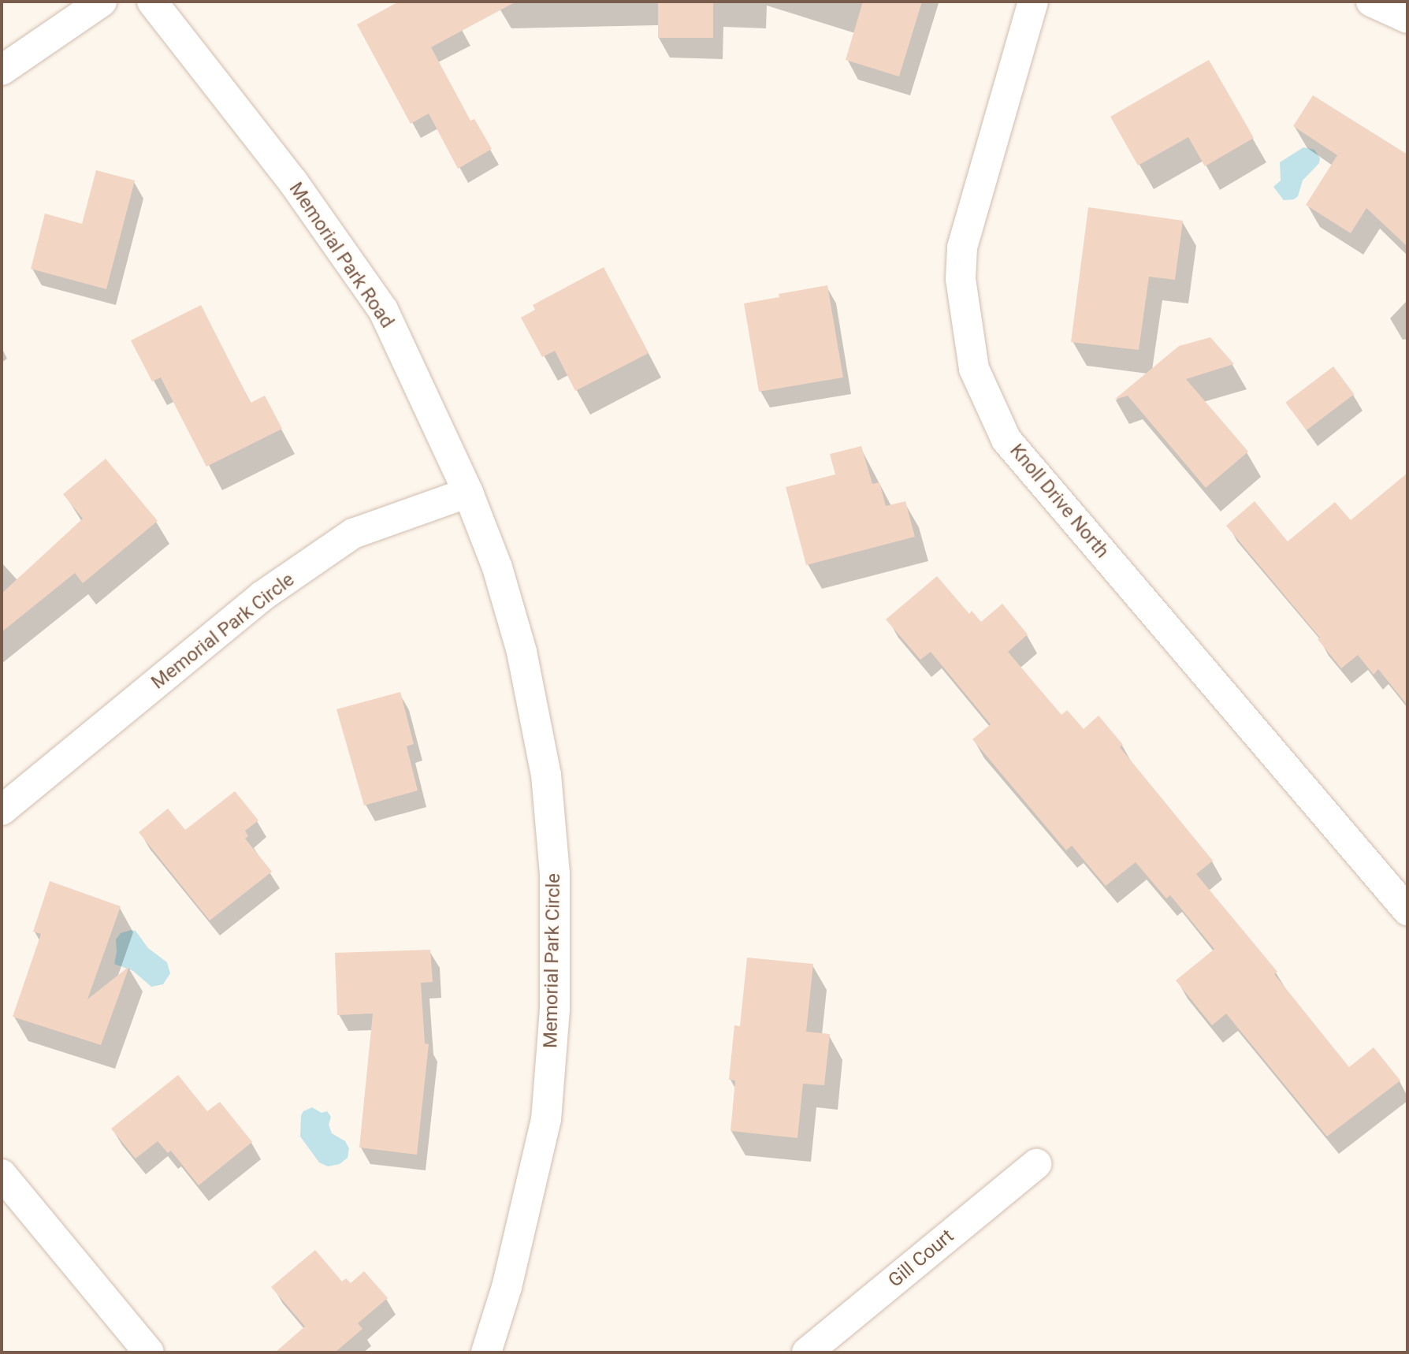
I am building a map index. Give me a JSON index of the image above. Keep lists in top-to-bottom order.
{
  "streets": {
    "street": [
      "Memorial Park Road",
      "Knoll Drive North",
      "Memorial Park Circle",
      "Gill Court"
    ]
  },
  "crossings": [
    ["Memorial Park Road", "Memorial Park Circle"]
  ]
}
